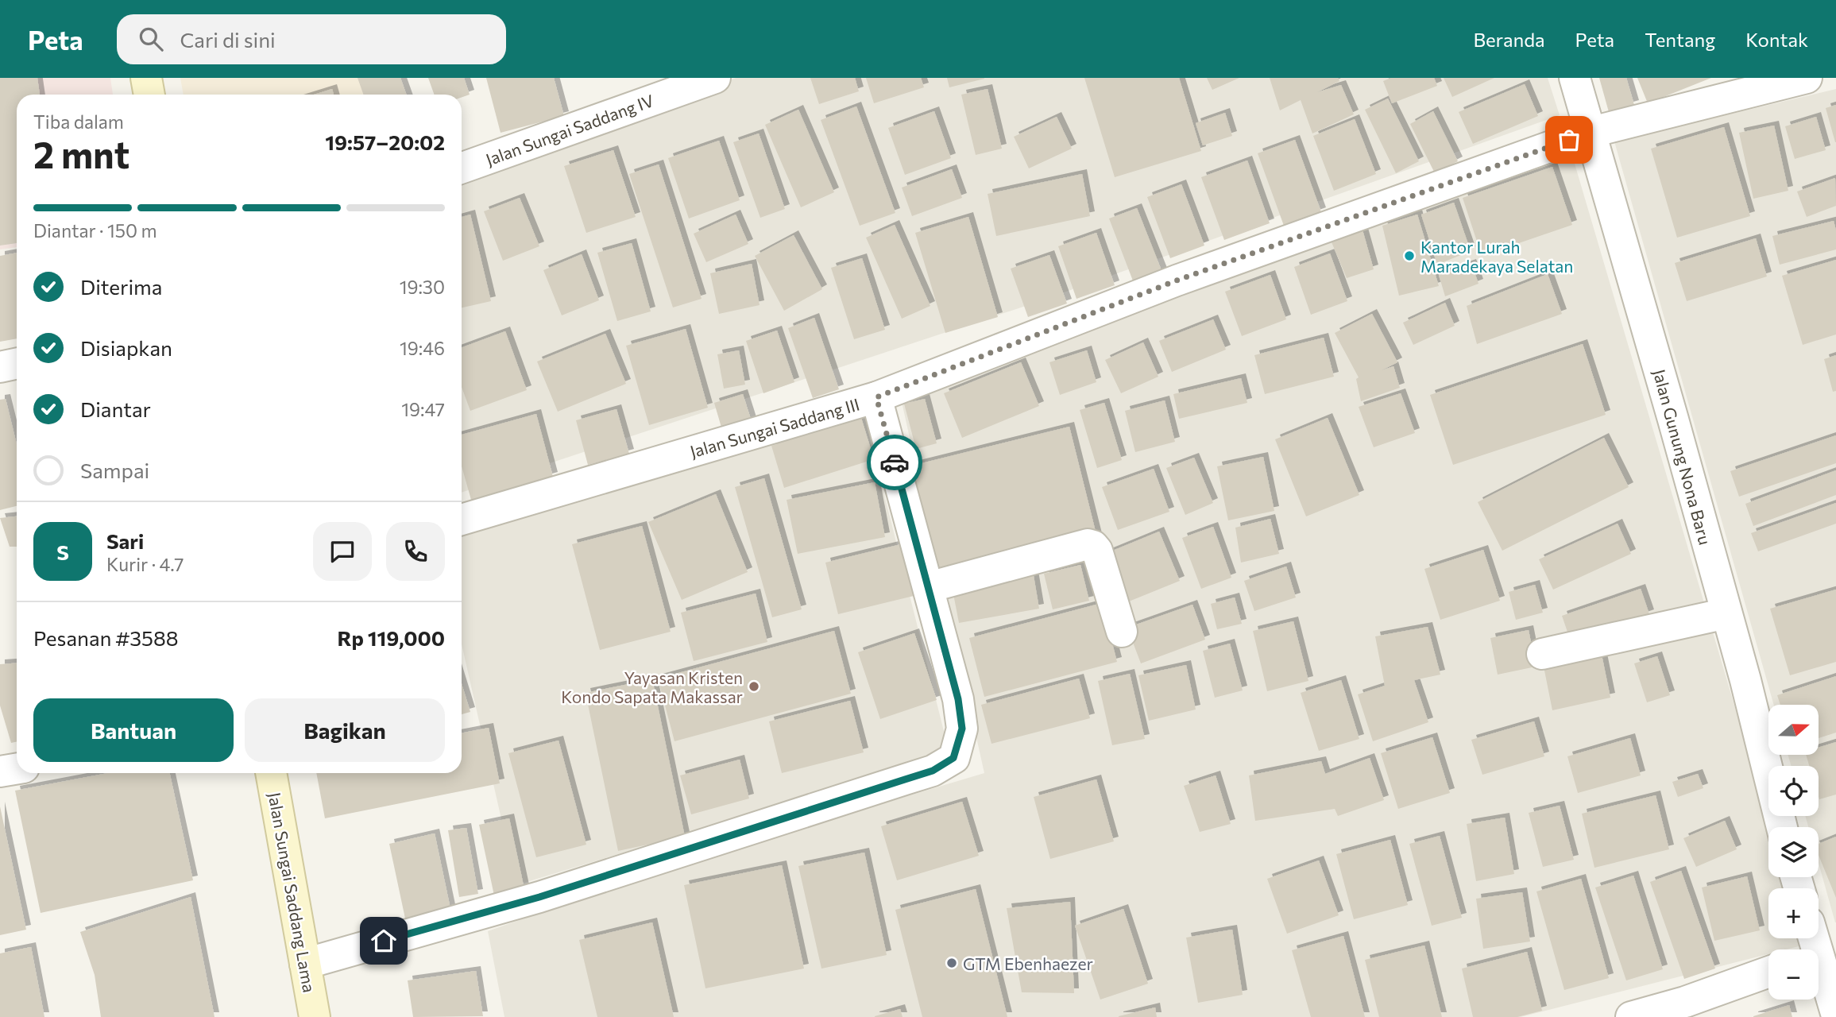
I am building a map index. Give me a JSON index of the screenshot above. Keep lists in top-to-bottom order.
{
  "streets": {
    "main road": ["Jalan Sungai Saddang Lama"],
    "street": ["Jalan Sungai Saddang IV", "Jalan Sungai Saddang III", "Jalan Gunung Nona Baru"]
  },
  "crossings": [
    ["Jalan Sungai Saddang III", "Jalan Gunung Nona Baru"]
  ],
  "places": ["Kantor Lurah Maradekaya Selatan", "Yayasan Kristen Kondo Sapata Makassar", "GTM Ebenhaezer"],
  "north": "right",
  "page": {
    "header": "Peta",
    "search": "Cari di sini",
    "nav": [
      "Beranda",
      "Peta",
      "Tentang",
      "Kontak"
    ],
    "heading": ["2 mnt", "Tiba dalam", "19:57–20:02"],
    "panel": [
      "Sari",
      "Kurir · 4.7",
      "Pesanan #3588",
      "Rp 119,000"
    ],
    "bar": "Diantar · 150 m",
    "list": [
      ["Diterima", "19:30"],
      ["Disiapkan", "19:46"],
      ["Diantar", "19:47"],
      "Sampai"
    ],
    "round": "S",
    "buttons": ["Bantuan", "Bagikan"],
    "map_buttons": ["+", "−"]
  }
}
